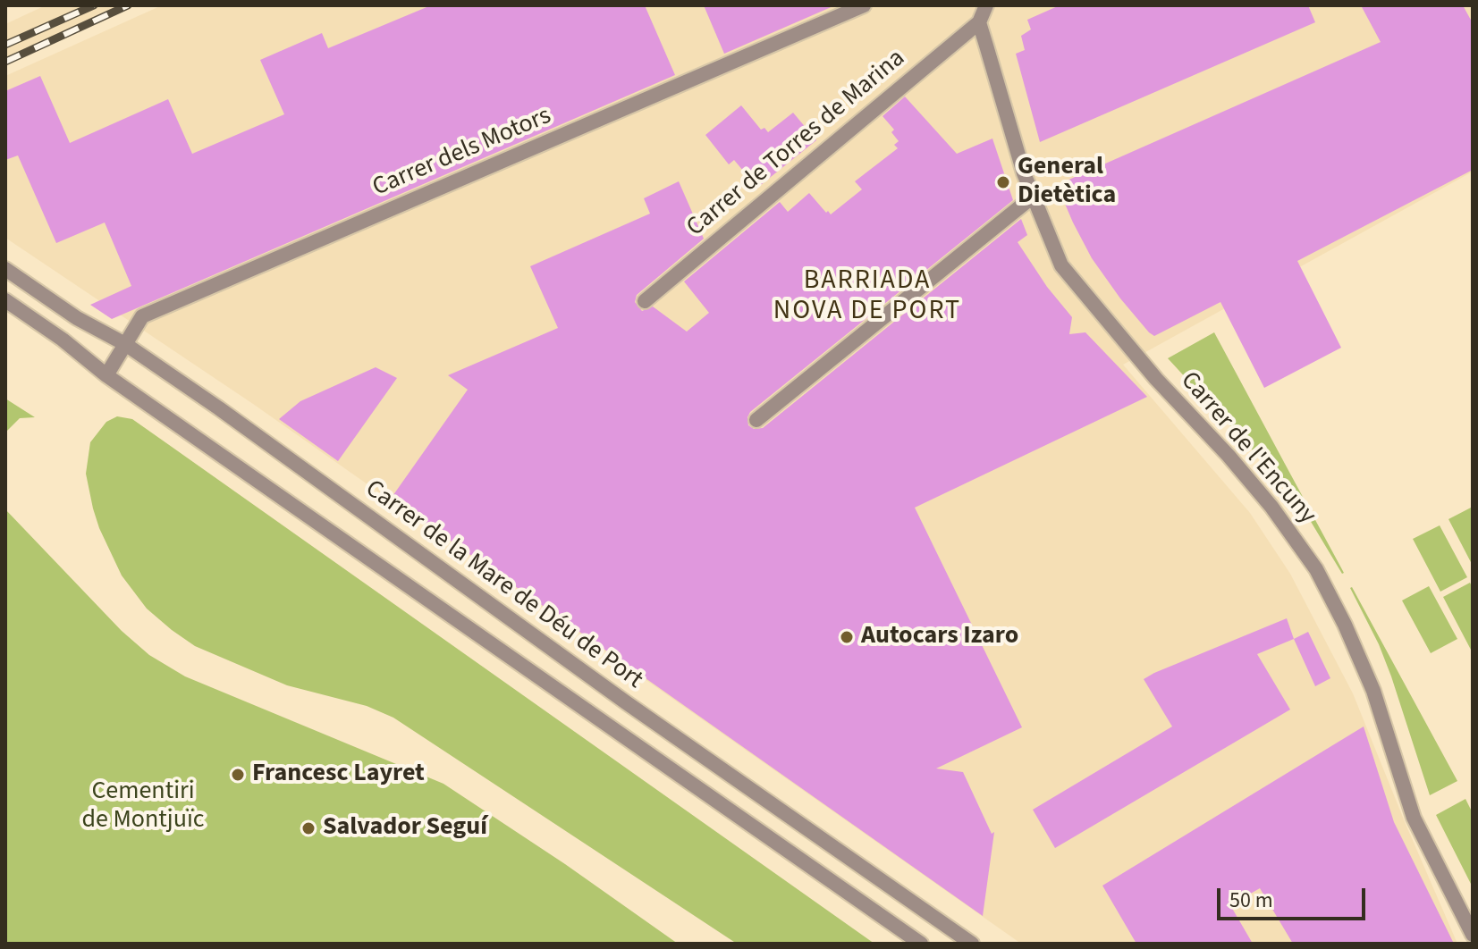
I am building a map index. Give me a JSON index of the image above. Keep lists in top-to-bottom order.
{
  "streets": {
    "street": [
      "Carrer de Torres de Marina",
      "Carrer dels Motors",
      "Carrer de l'Encuny",
      "Carrer de la Mare de Déu de Port"
    ]
  },
  "crossings": [
    ["Carrer de Torres de Marina", "Carrer de l'Encuny"],
    ["Carrer dels Motors", "Carrer de la Mare de Déu de Port"]
  ],
  "districts": ["BARRIADA NOVA DE PORT"],
  "parks": ["Cementiri de Montjuïc"],
  "places": [
    "General Dietètica",
    "Autocars Izaro",
    "Francesc Layret",
    "Salvador Seguí"
  ],
  "scale_bar": "50 m"
}
